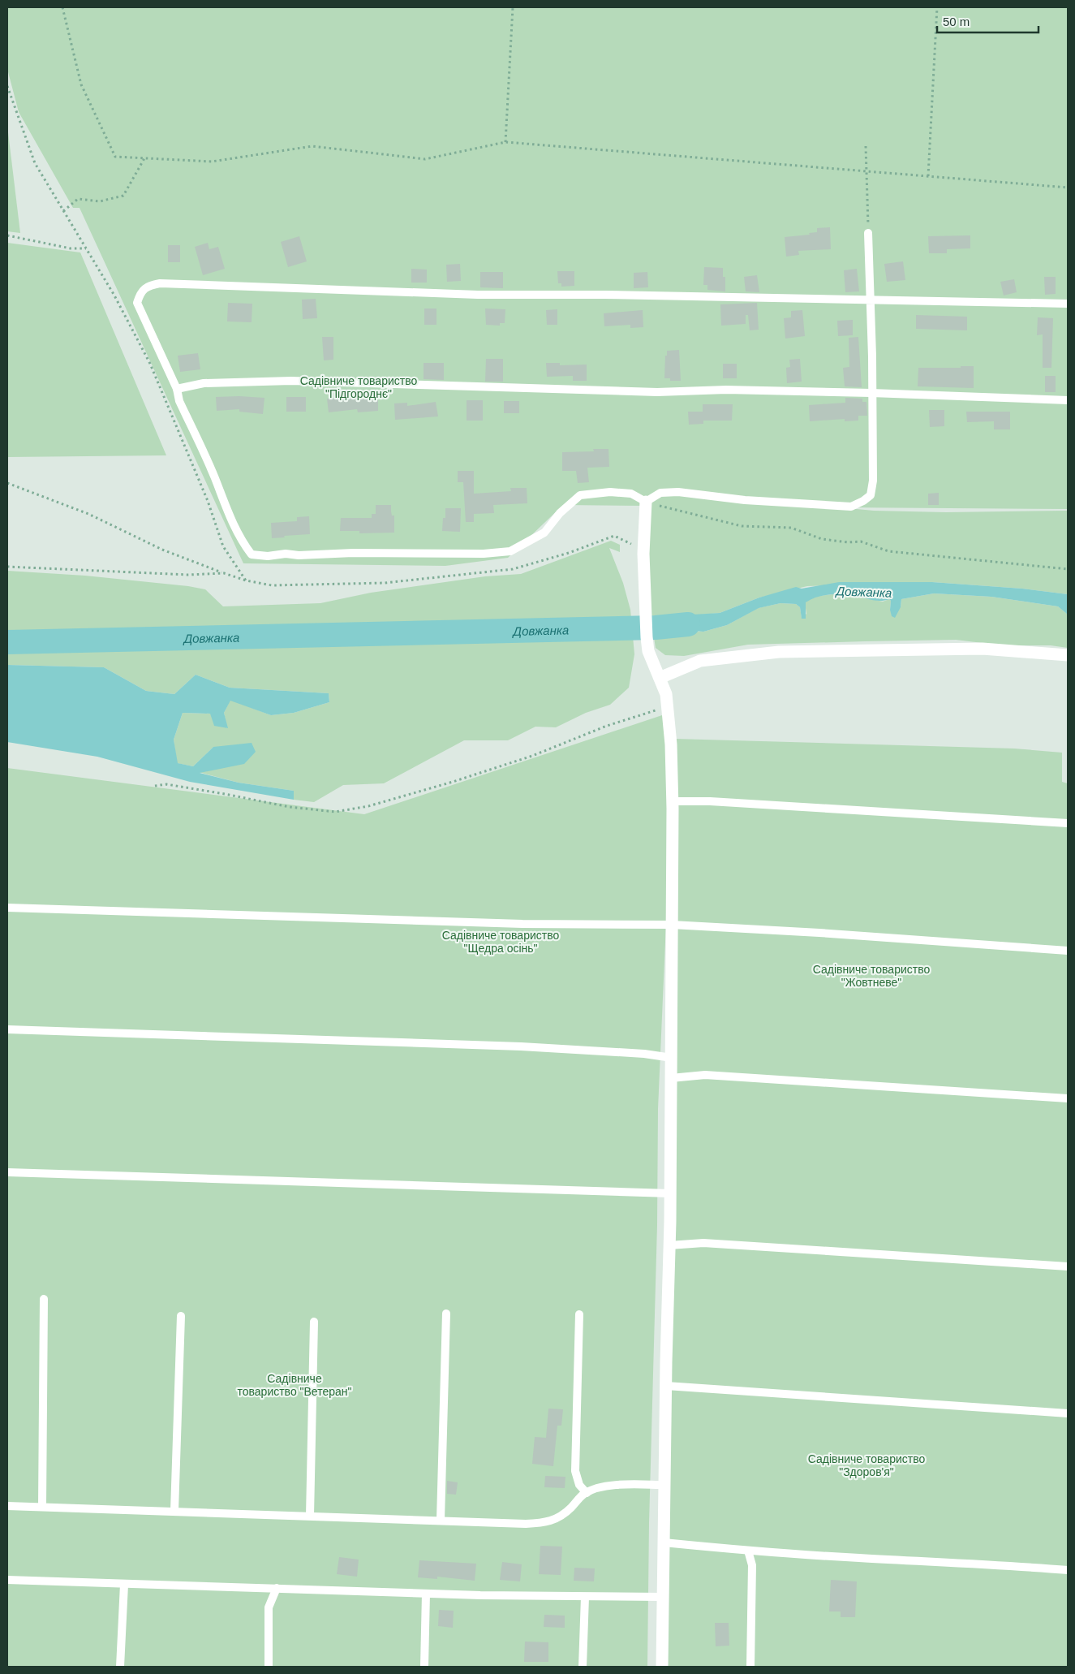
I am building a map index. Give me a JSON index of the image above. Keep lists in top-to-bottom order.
{
  "water": ["Довжанка"],
  "parks": [
    "Садівниче товариство \"Підгороднє\"",
    "Садівниче товариство \"Щедра осінь\"",
    "Садівниче товариство \"Жовтневе\"",
    "Садівниче товариство \"Ветеран\"",
    "Садівниче товариство \"Здоров'я\""
  ],
  "scale_bar": "50 m"
}
